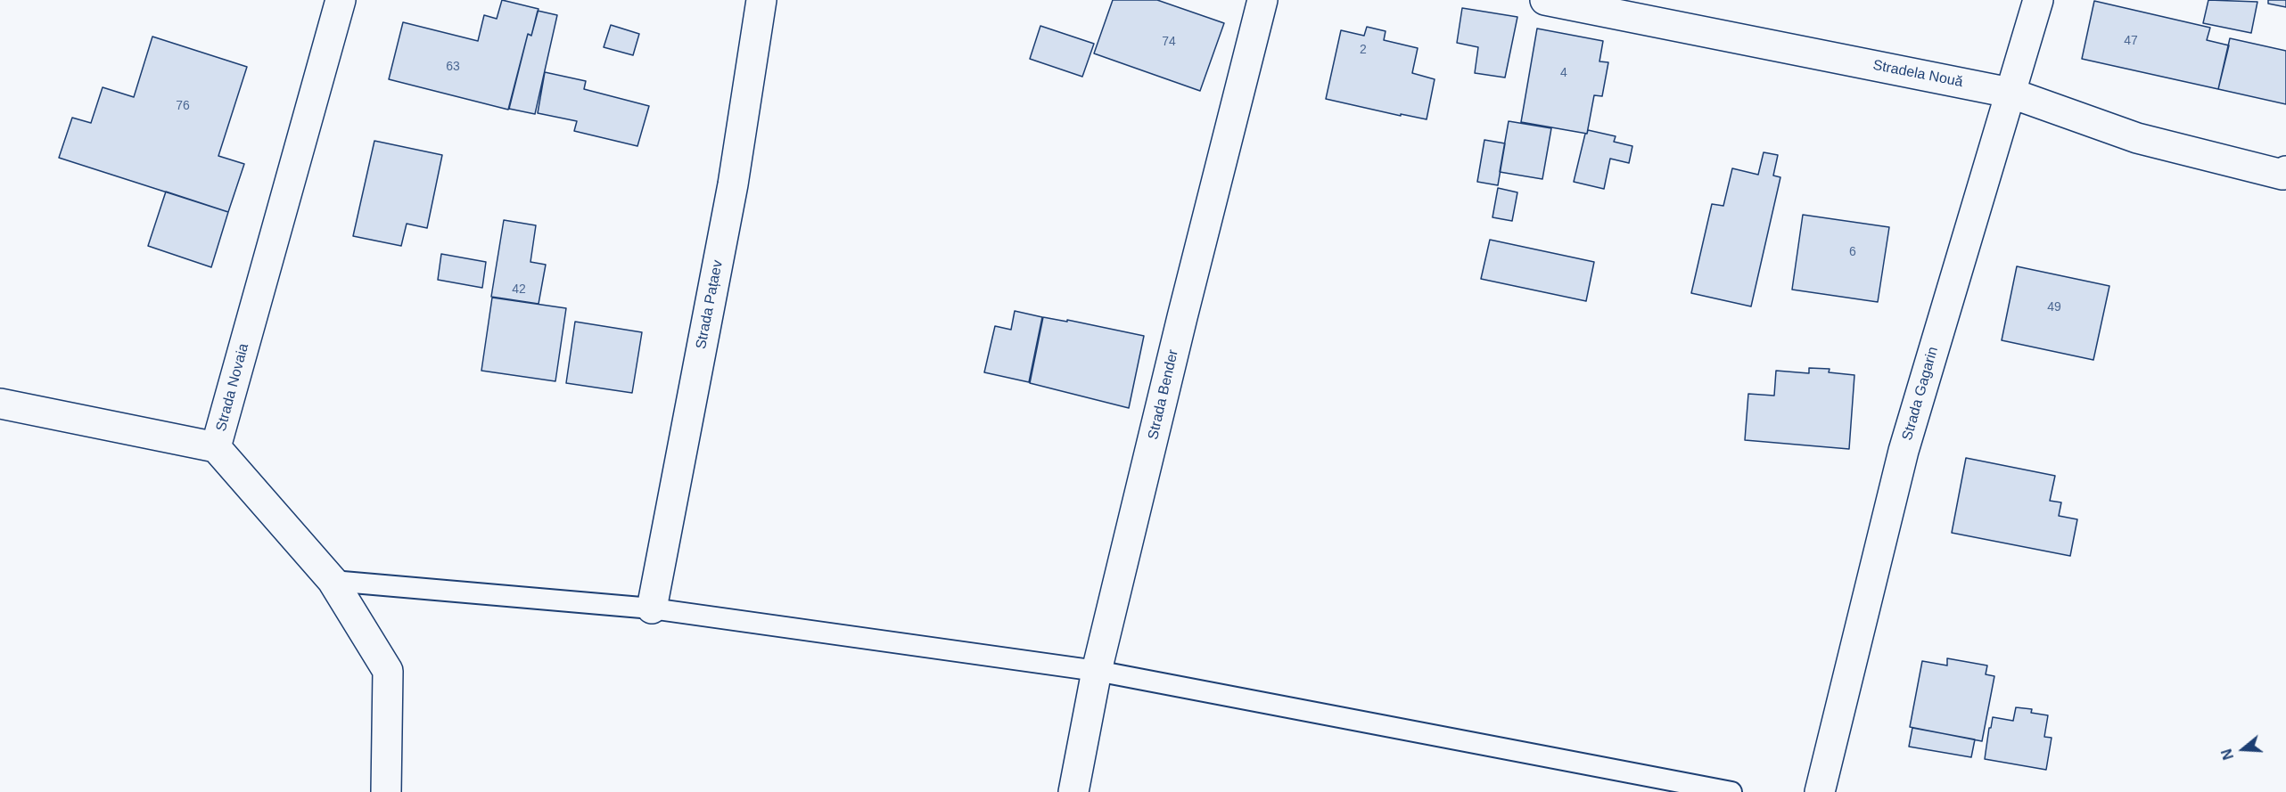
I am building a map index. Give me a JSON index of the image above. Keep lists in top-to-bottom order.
{
  "streets": {
    "street": [
      "Stradela Nouă",
      "Strada Pațaev",
      "Strada Novaia",
      "Strada Gagarin",
      "Strada Bender"
    ]
  },
  "crossings": [
    ["Stradela Nouă", "Strada Gagarin"]
  ],
  "house_numbers": [
    "47",
    "74",
    "2",
    "63",
    "4",
    "76",
    "6",
    "42",
    "49"
  ],
  "north": "left"
}
